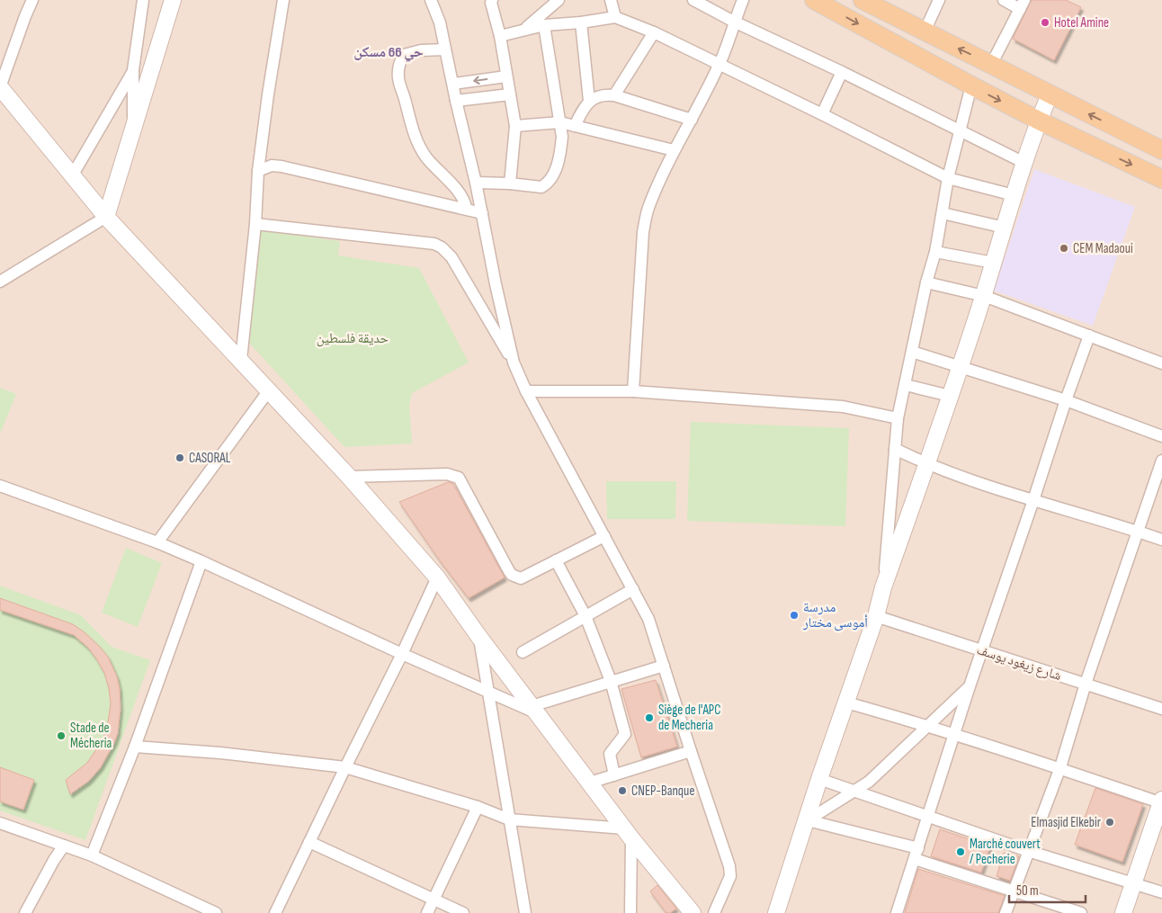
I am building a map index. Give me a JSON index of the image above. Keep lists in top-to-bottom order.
{
  "streets": {
    "street": ["شارع زيغود يوسف"]
  },
  "districts": ["حي 66 مسكن"],
  "parks": ["حديقة فلسطين"],
  "places": [
    "Hotel Amine",
    "CEM Madaoui",
    "CASORAL",
    "مدرسة أموسى مختار",
    "Siège de l'APC de Mecheria",
    "Stade de Mécheria",
    "CNEP-Banque",
    "Elmasjid Elkebir",
    "Marché couvert / Pecherie"
  ],
  "scale_bar": "50 m"
}
